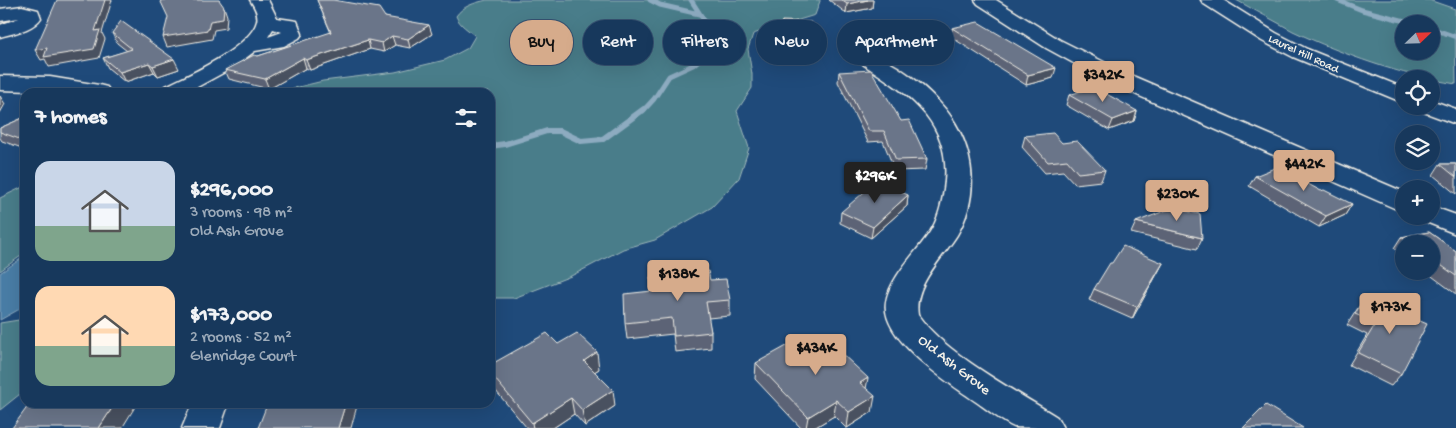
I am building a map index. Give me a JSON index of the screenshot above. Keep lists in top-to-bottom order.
{
  "streets": {
    "street": ["Laurel Hill Road", "Old Ash Grove"]
  },
  "north": "top right",
  "page": {
    "map_buttons": ["+", "−"],
    "chip": [
      "Buy",
      "Rent",
      "Filters",
      "New",
      "Apartment"
    ],
    "price": [
      "$342K",
      "$442K",
      "$296K",
      "$230K",
      "$138K",
      "$173K",
      "$434K"
    ],
    "heading": "7 homes",
    "list": [
      {
        "name": "$296,000",
        "note": "3 rooms · 98 m² · Old Ash Grove"
      },
      {
        "name": "$173,000",
        "note": "2 rooms · 52 m² · Glenridge Court"
      }
    ]
  }
}
